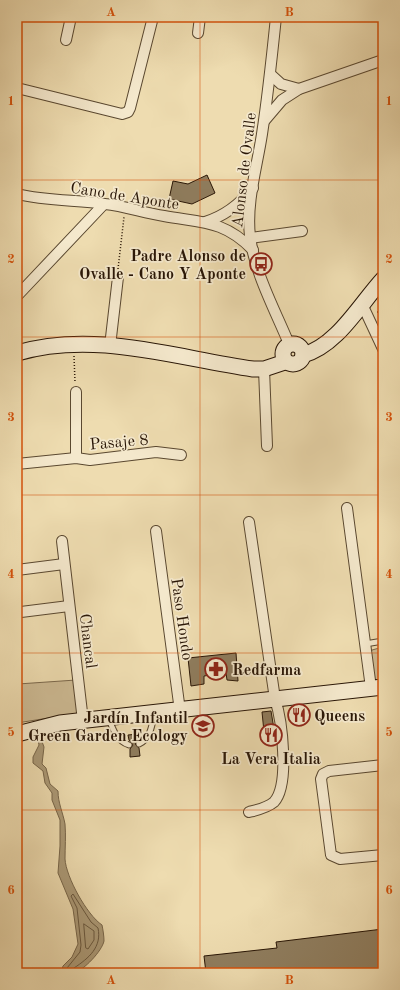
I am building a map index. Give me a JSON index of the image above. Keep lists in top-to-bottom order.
{
  "streets": {
    "street": [
      "Alonso de Ovalle",
      "Cano de Aponte",
      "Pasaje 8",
      "Paso Hondo",
      "Chancal"
    ]
  },
  "crossings": [
    ["Alonso de Ovalle", "Cano de Aponte"]
  ],
  "places": {
    "bus stop": ["Padre Alonso de Ovalle - Cano Y Aponte"],
    "pharmacy": ["Redfarma"],
    "restaurant": ["Queens", "La Vera Italia"],
    "school or university": ["Jardín Infantil Green Garden Ecology"]
  },
  "grid": {
    "columns": ["A", "B"],
    "rows": [
      "1",
      "2",
      "3",
      "4",
      "5",
      "6"
    ]
  }
}
